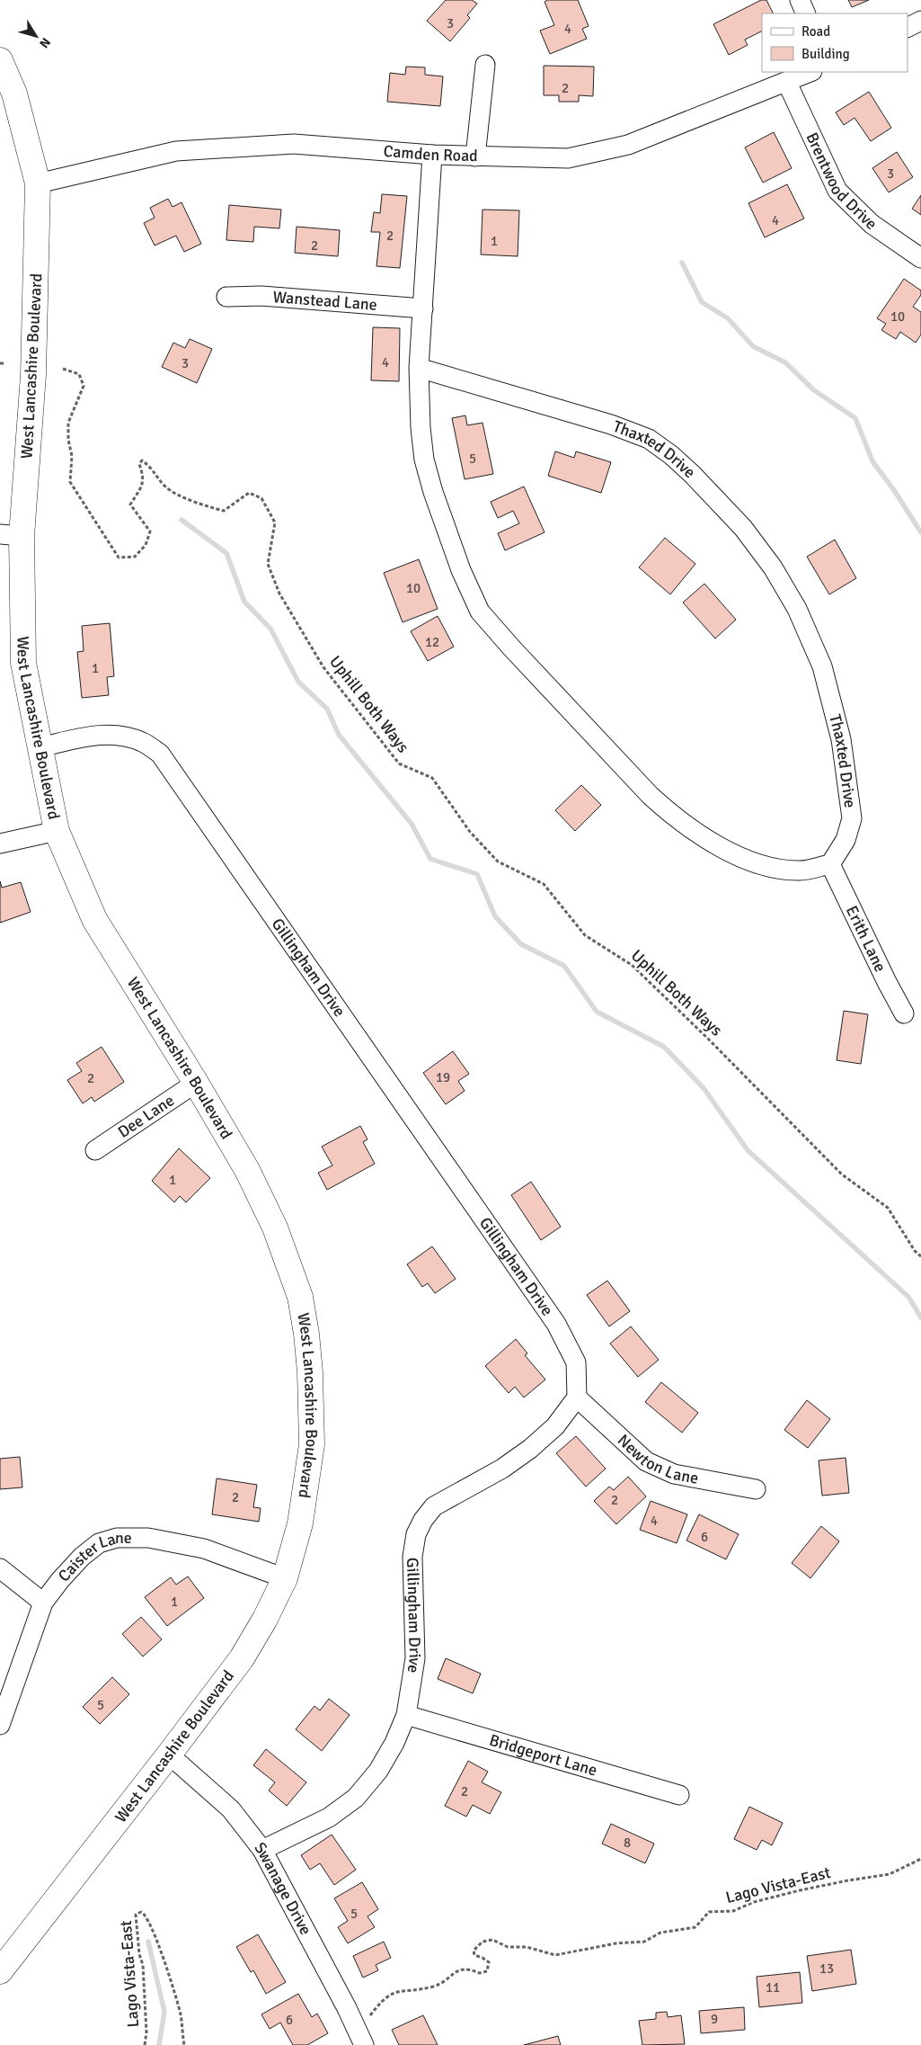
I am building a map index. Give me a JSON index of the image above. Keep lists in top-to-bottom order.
{
  "streets": {
    "main road": ["West Lancashire Boulevard"],
    "street": [
      "Camden Road",
      "Brentwood Drive",
      "Wanstead Lane",
      "Thaxted Drive",
      "Erith Lane",
      "Gillingham Drive",
      "Dee Lane",
      "Newton Lane",
      "Caister Lane",
      "Bridgeport Lane",
      "Swanage Drive"
    ],
    "path": ["Uphill Both Ways", "Lago Vista-East"]
  },
  "crossings": [
    ["Camden Road", "Brentwood Drive"],
    ["Camden Road", "West Lancashire Boulevard"],
    ["West Lancashire Boulevard", "Gillingham Drive"],
    ["West Lancashire Boulevard", "Dee Lane"],
    ["West Lancashire Boulevard", "Caister Lane"],
    ["West Lancashire Boulevard", "Swanage Drive"],
    ["Thaxted Drive", "Erith Lane"],
    ["Gillingham Drive", "Newton Lane"],
    ["Gillingham Drive", "Bridgeport Lane"],
    ["Gillingham Drive", "Swanage Drive"]
  ],
  "house_numbers": [
    "3",
    "4",
    "2",
    "3",
    "4",
    "2",
    "1",
    "2",
    "10",
    "4",
    "3",
    "5",
    "10",
    "12",
    "1",
    "19",
    "2",
    "1",
    "2",
    "2",
    "4",
    "6",
    "1",
    "5",
    "2",
    "8",
    "5",
    "13",
    "11",
    "9",
    "6"
  ],
  "legend": ["Road", "Building"],
  "north": "bottom right"
}
